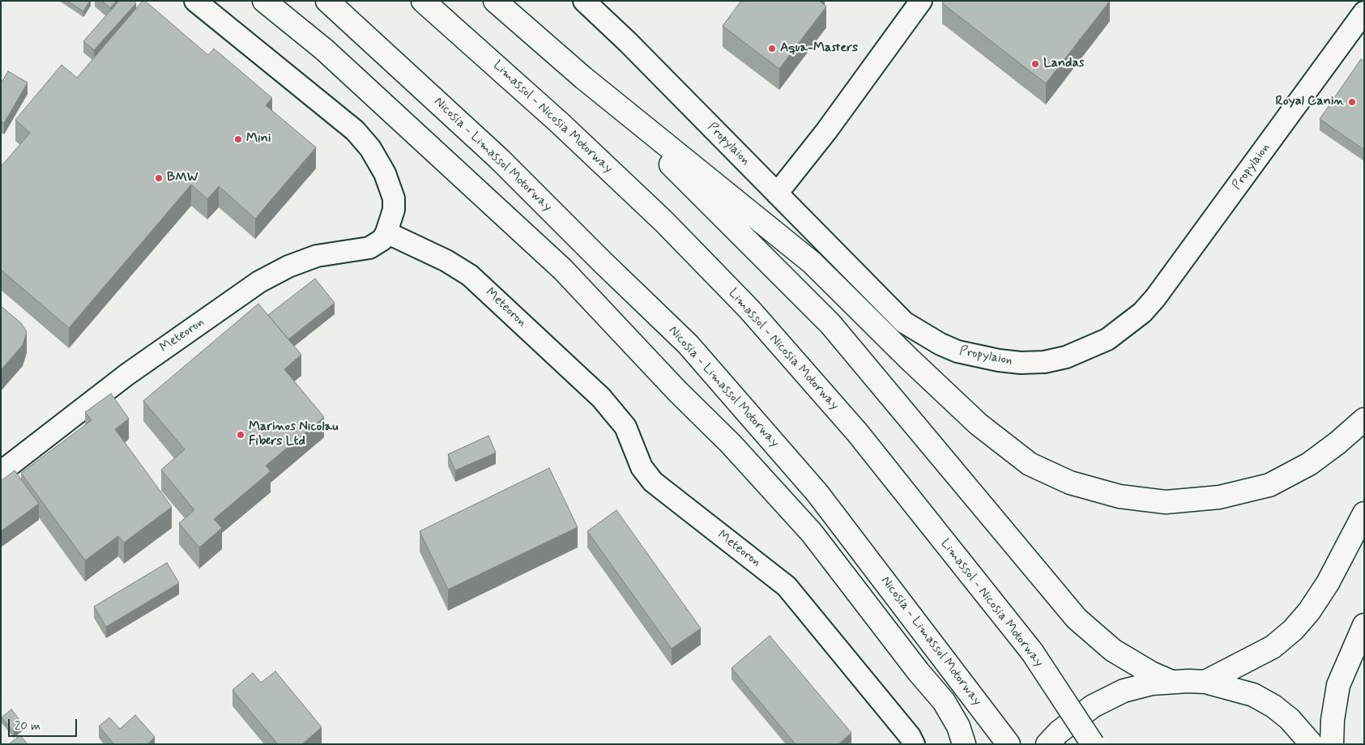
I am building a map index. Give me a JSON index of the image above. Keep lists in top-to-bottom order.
{
  "streets": {
    "main road": ["Limassol - Nicosia Motorway", "Nicosia - Limassol Motorway"],
    "street": ["Propylaion", "Meteoron"]
  },
  "places": [
    "Aqua-Masters",
    "Landas",
    "Royal Canin",
    "Mini",
    "BMW",
    "Marinos Nicolau Fibers Ltd"
  ],
  "scale_bar": "20 m"
}
